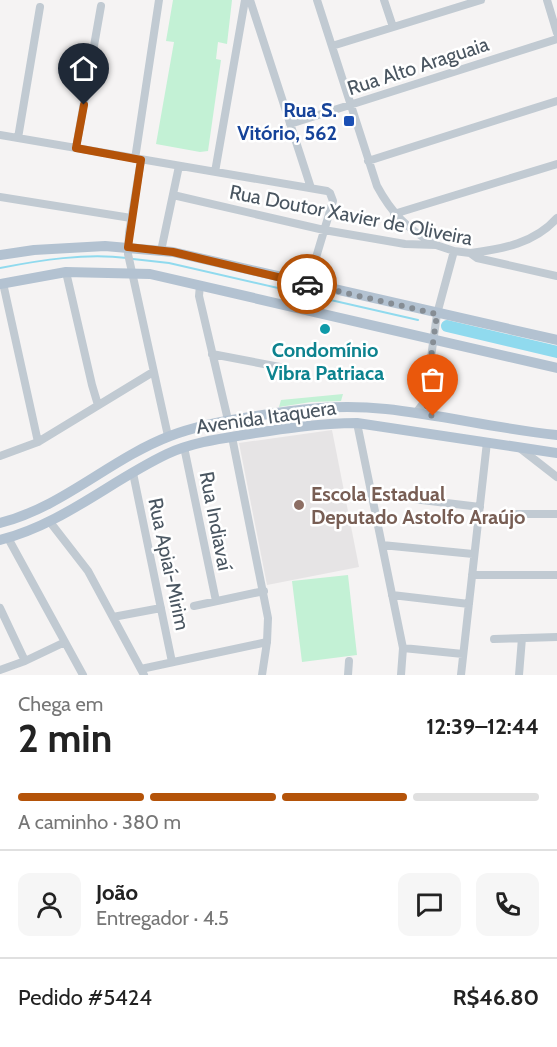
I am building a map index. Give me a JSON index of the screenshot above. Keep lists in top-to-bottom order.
{
  "streets": {
    "main road": ["Avenida Itaquera"],
    "street": [
      "Rua Alto Araguaia",
      "Rua Doutor Xavier de Oliveira",
      "Rua Indiavaí",
      "Rua Apiaí-Mirim"
    ]
  },
  "crossings": [
    ["Avenida Itaquera", "Rua Indiavaí"],
    ["Avenida Itaquera", "Rua Apiaí-Mirim"]
  ],
  "places": {
    "transit": ["Rua S. Vitório, 562"],
    "other": ["Condomínio Vibra Patriaca", "Escola Estadual Deputado Astolfo Araújo"]
  },
  "page": {
    "heading": ["2 min", "Chega em", "12:39–12:44"],
    "panel": [
      "João",
      "Entregador · 4.5",
      "Pedido #5424",
      "R$46.80"
    ],
    "bar": "A caminho · 380 m"
  }
}
